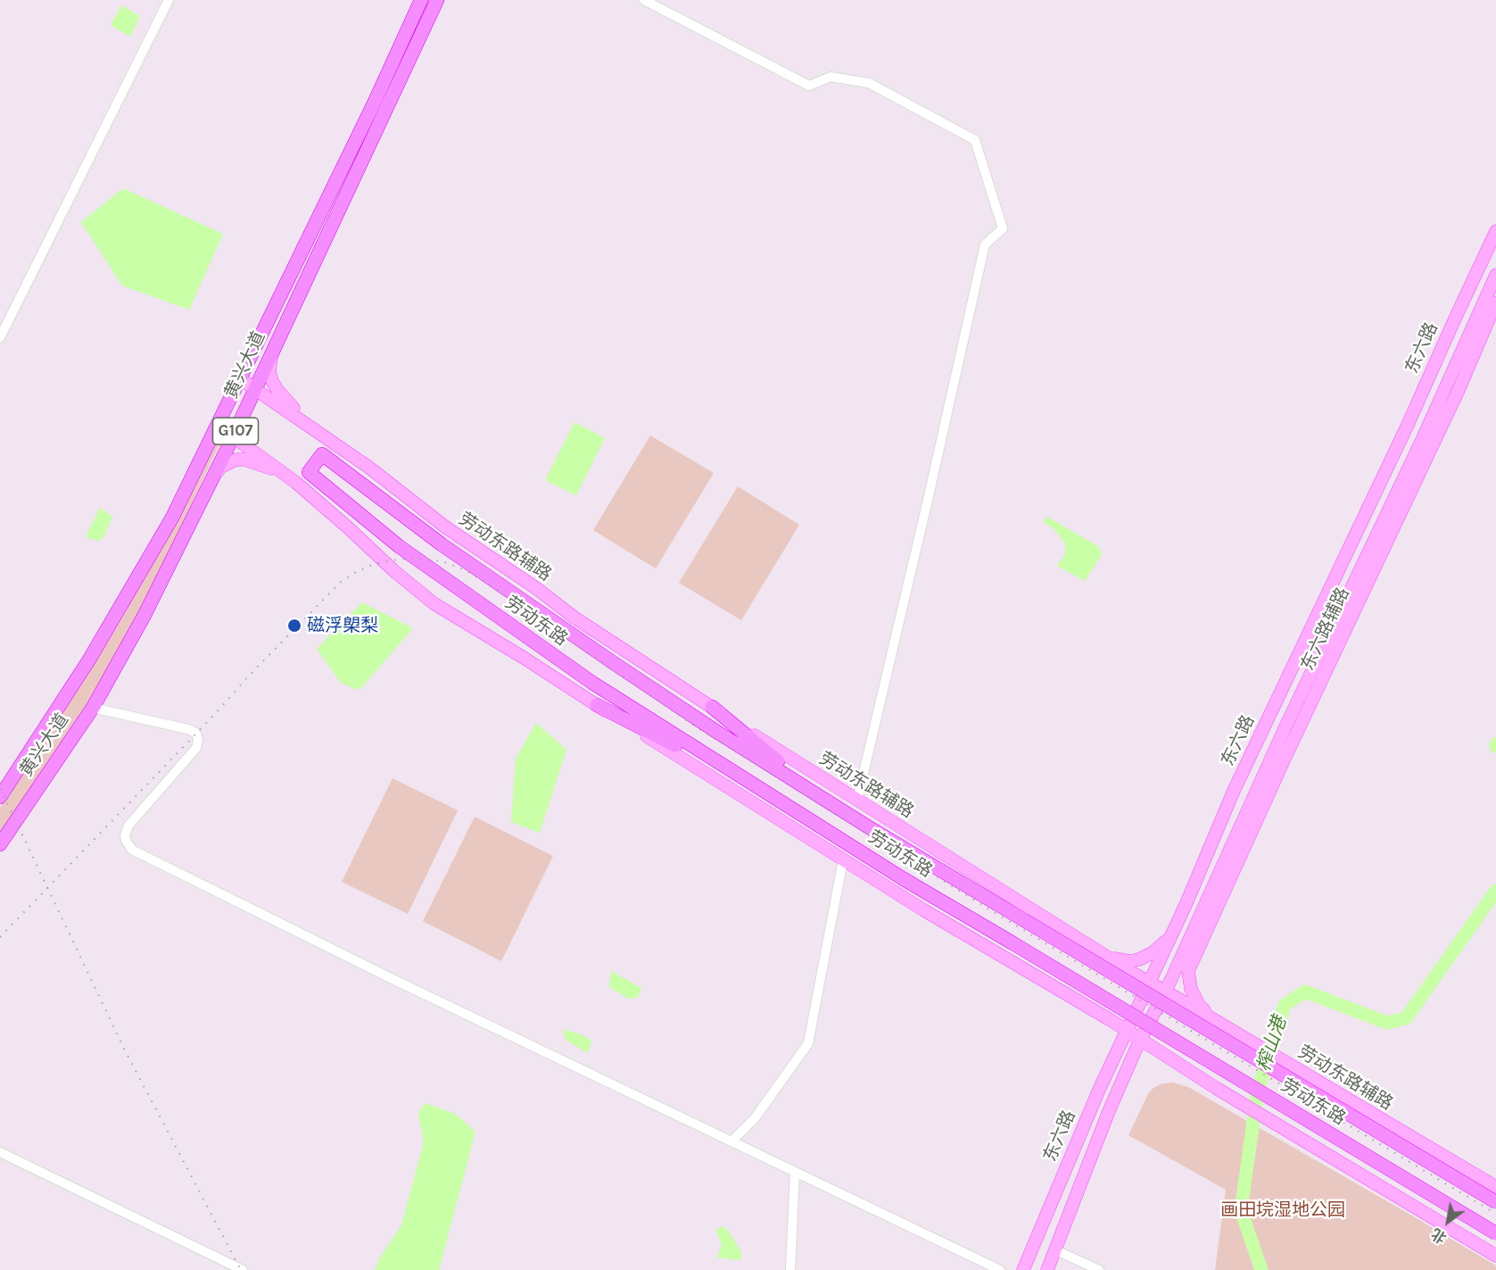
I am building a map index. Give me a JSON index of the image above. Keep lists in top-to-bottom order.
{
  "streets": {
    "highway": ["黄兴大道", "G107", "劳动东路"],
    "main road": ["东六路", "劳动东路辅路", "东六路辅路"]
  },
  "crossings": [
    ["东六路", "劳动东路辅路"],
    ["黄兴大道", "劳动东路辅路"]
  ],
  "water": ["榨山港"],
  "parks": ["画田垸湿地公园"],
  "places": ["磁浮㮾梨"],
  "north": "bottom left"
}
